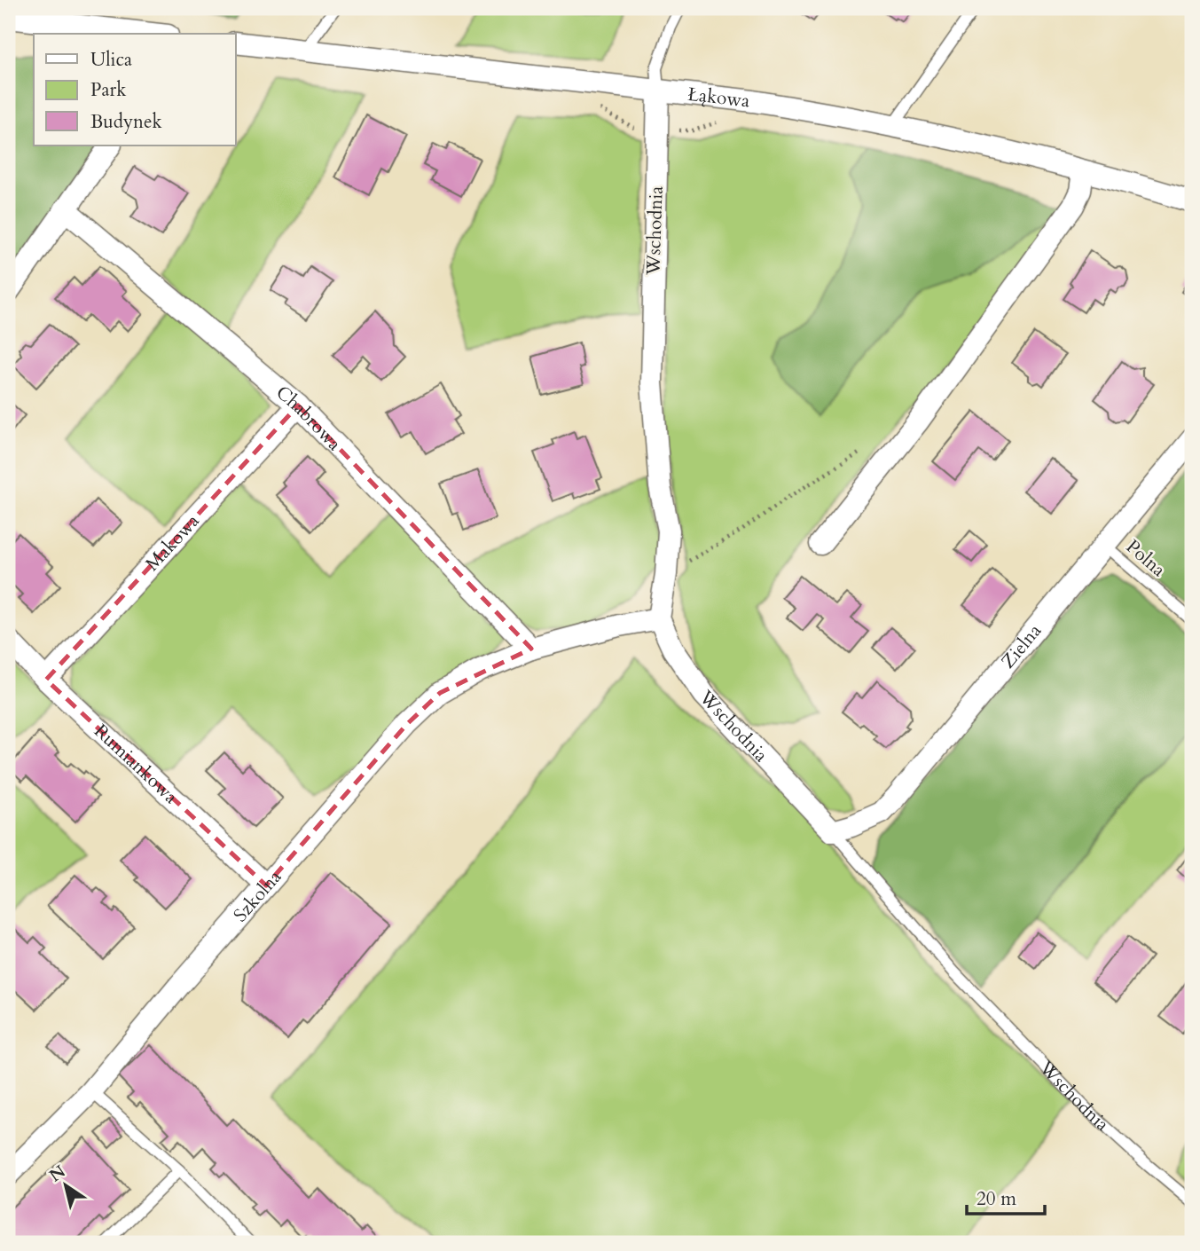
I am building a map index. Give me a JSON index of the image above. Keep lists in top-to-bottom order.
{
  "streets": {
    "street": [
      "Łąkowa",
      "Wschodnia",
      "Chabrowa",
      "Makowa",
      "Zielna",
      "Rumiankowa",
      "Szkolna"
    ],
    "lane": ["Polna"]
  },
  "crossings": [
    ["Łąkowa", "Wschodnia"],
    ["Wschodnia", "Zielna"],
    ["Wschodnia", "Szkolna"],
    ["Chabrowa", "Makowa"],
    ["Chabrowa", "Szkolna"],
    ["Makowa", "Rumiankowa"],
    ["Polna", "Zielna"],
    ["Rumiankowa", "Szkolna"]
  ],
  "legend": ["Ulica", "Park", "Budynek"],
  "scale_bar": "20 m",
  "north": "top left"
}
